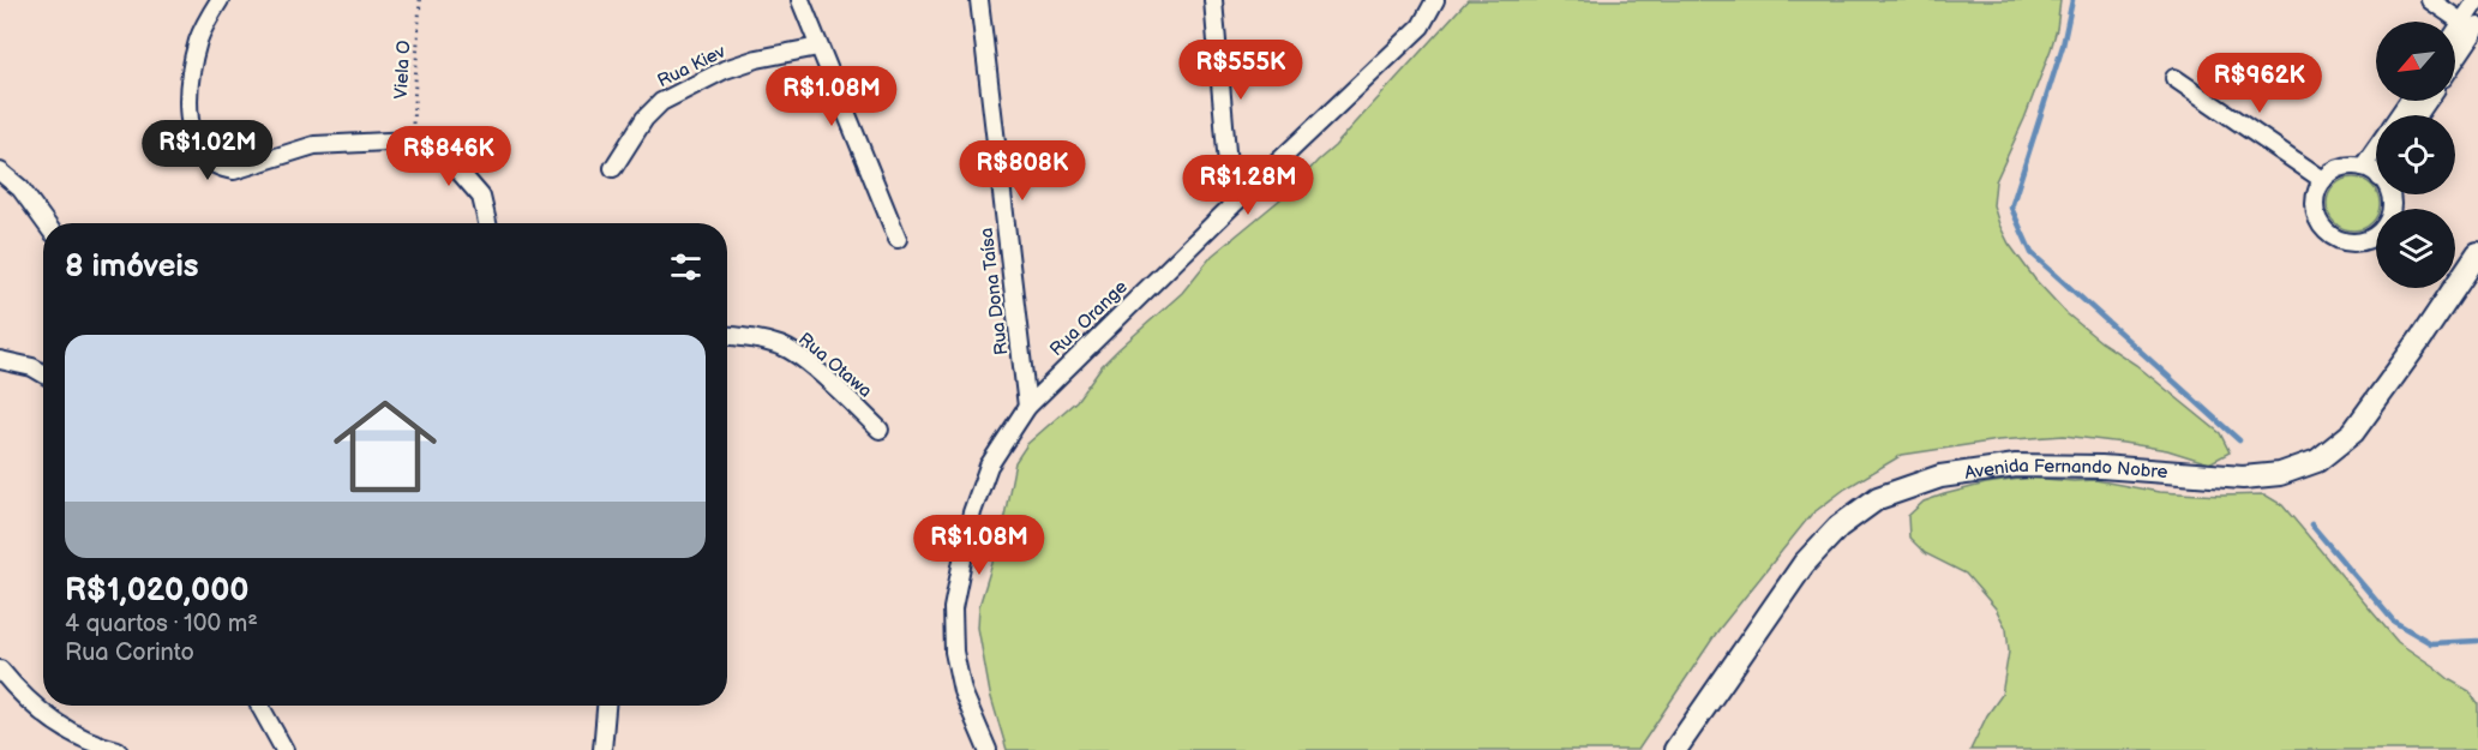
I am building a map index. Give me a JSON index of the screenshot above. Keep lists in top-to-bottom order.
{
  "streets": {
    "main road": ["Avenida Fernando Nobre"],
    "street": [
      "Rua Kiev",
      "Rua Dona Taísa",
      "Rua Orange",
      "Rua Otawa"
    ],
    "path": ["Viela O"]
  },
  "crossings": [
    ["Rua Dona Taísa", "Rua Orange"]
  ],
  "north": "bottom left",
  "page": {
    "price": [
      "R$555K",
      "R$962K",
      "R$1.08M",
      "R$1.02M",
      "R$846K",
      "R$808K",
      "R$1.28M",
      "R$1.08M"
    ],
    "heading": "8 imóveis",
    "list": [
      {
        "name": "R$1,020,000",
        "note": "4 quartos · 100 m² · Rua Corinto"
      }
    ]
  }
}
